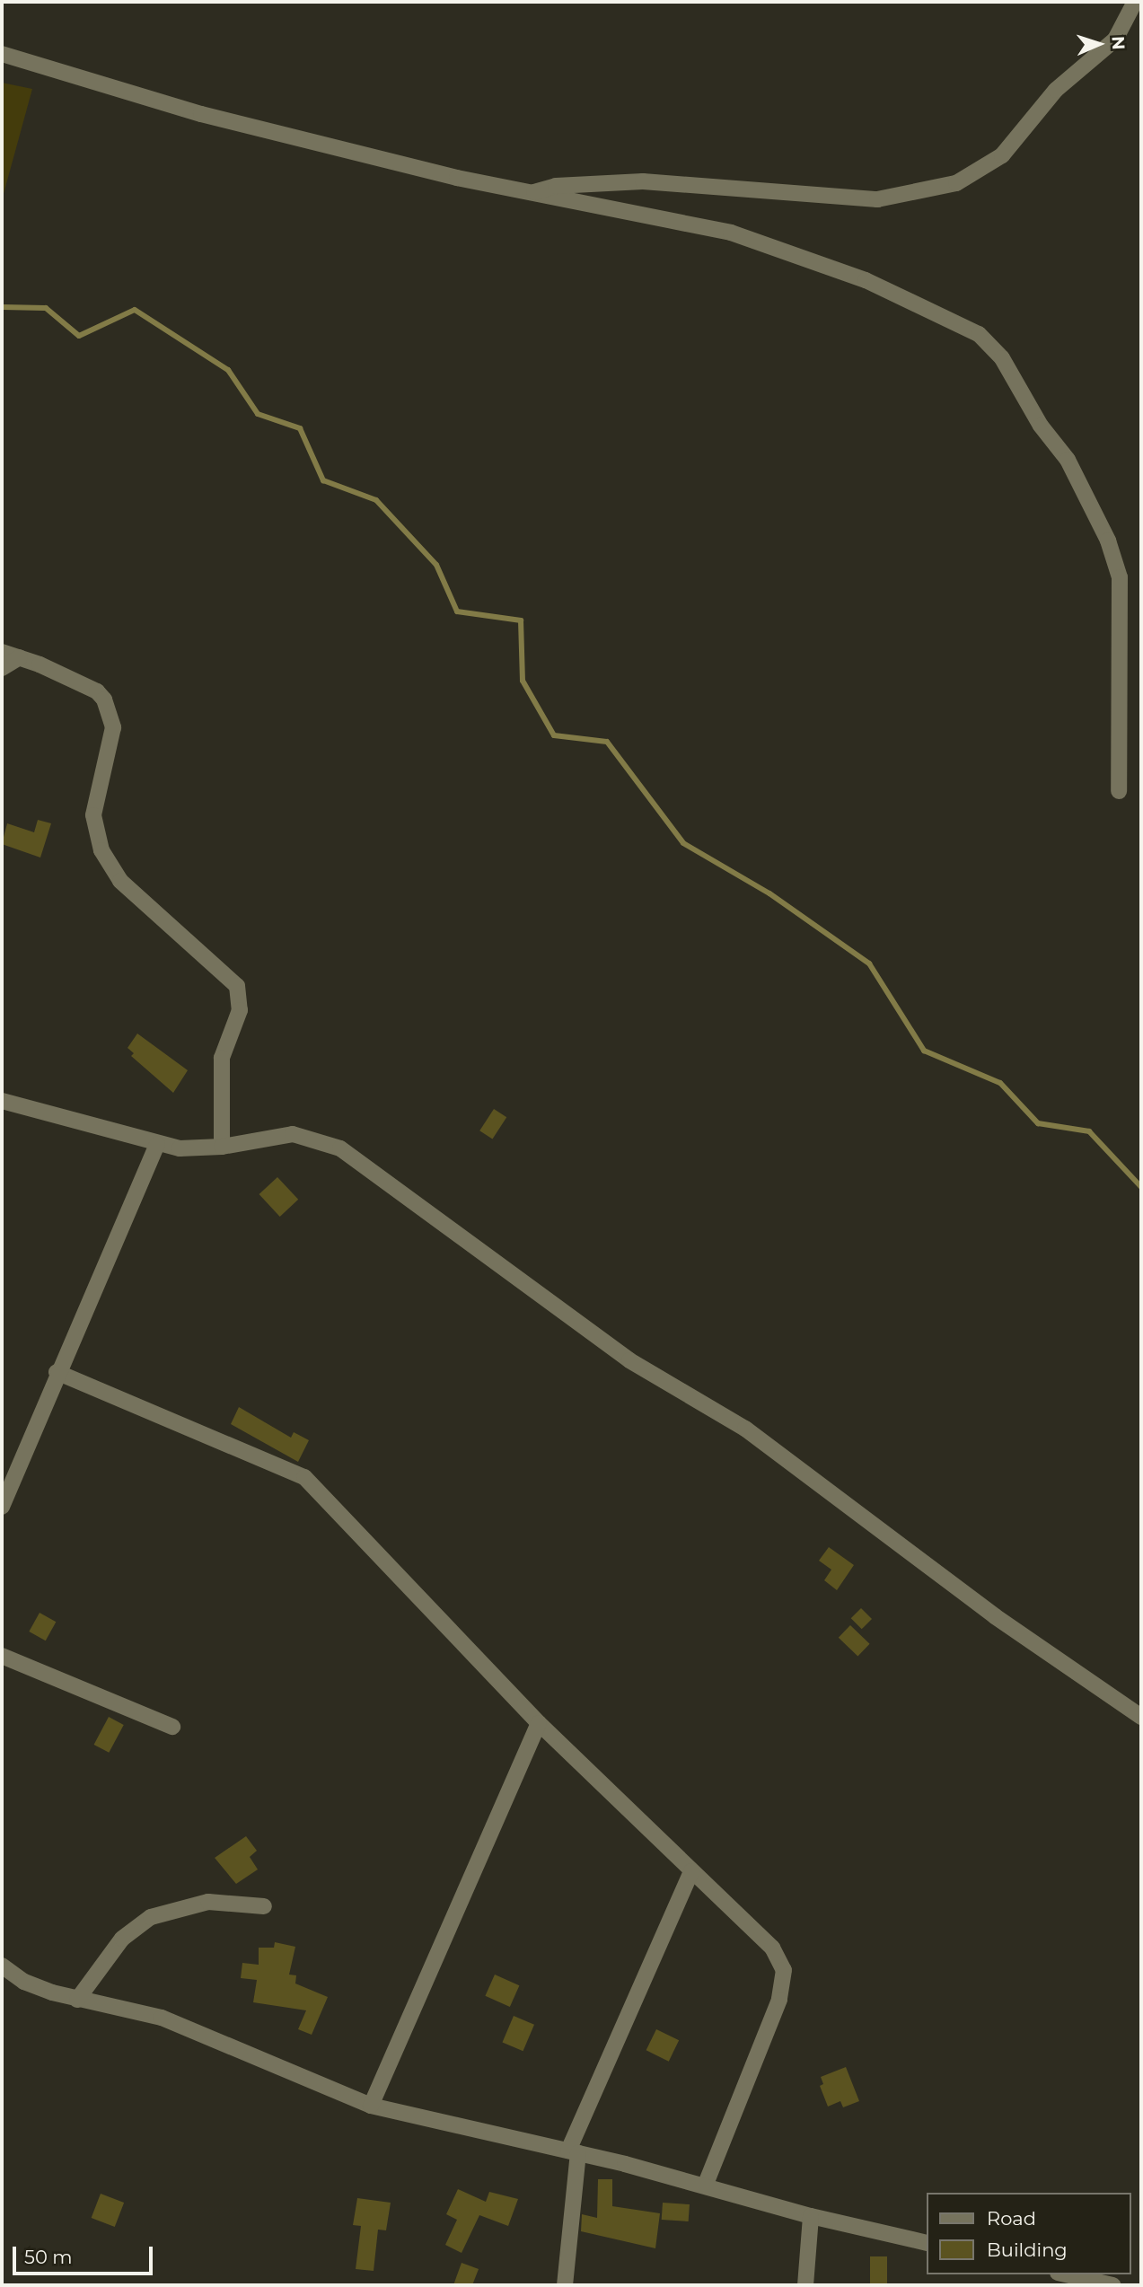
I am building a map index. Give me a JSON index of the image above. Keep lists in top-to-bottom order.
{
  "legend": ["Road", "Building"],
  "scale_bar": "50 m",
  "north": "right"
}
